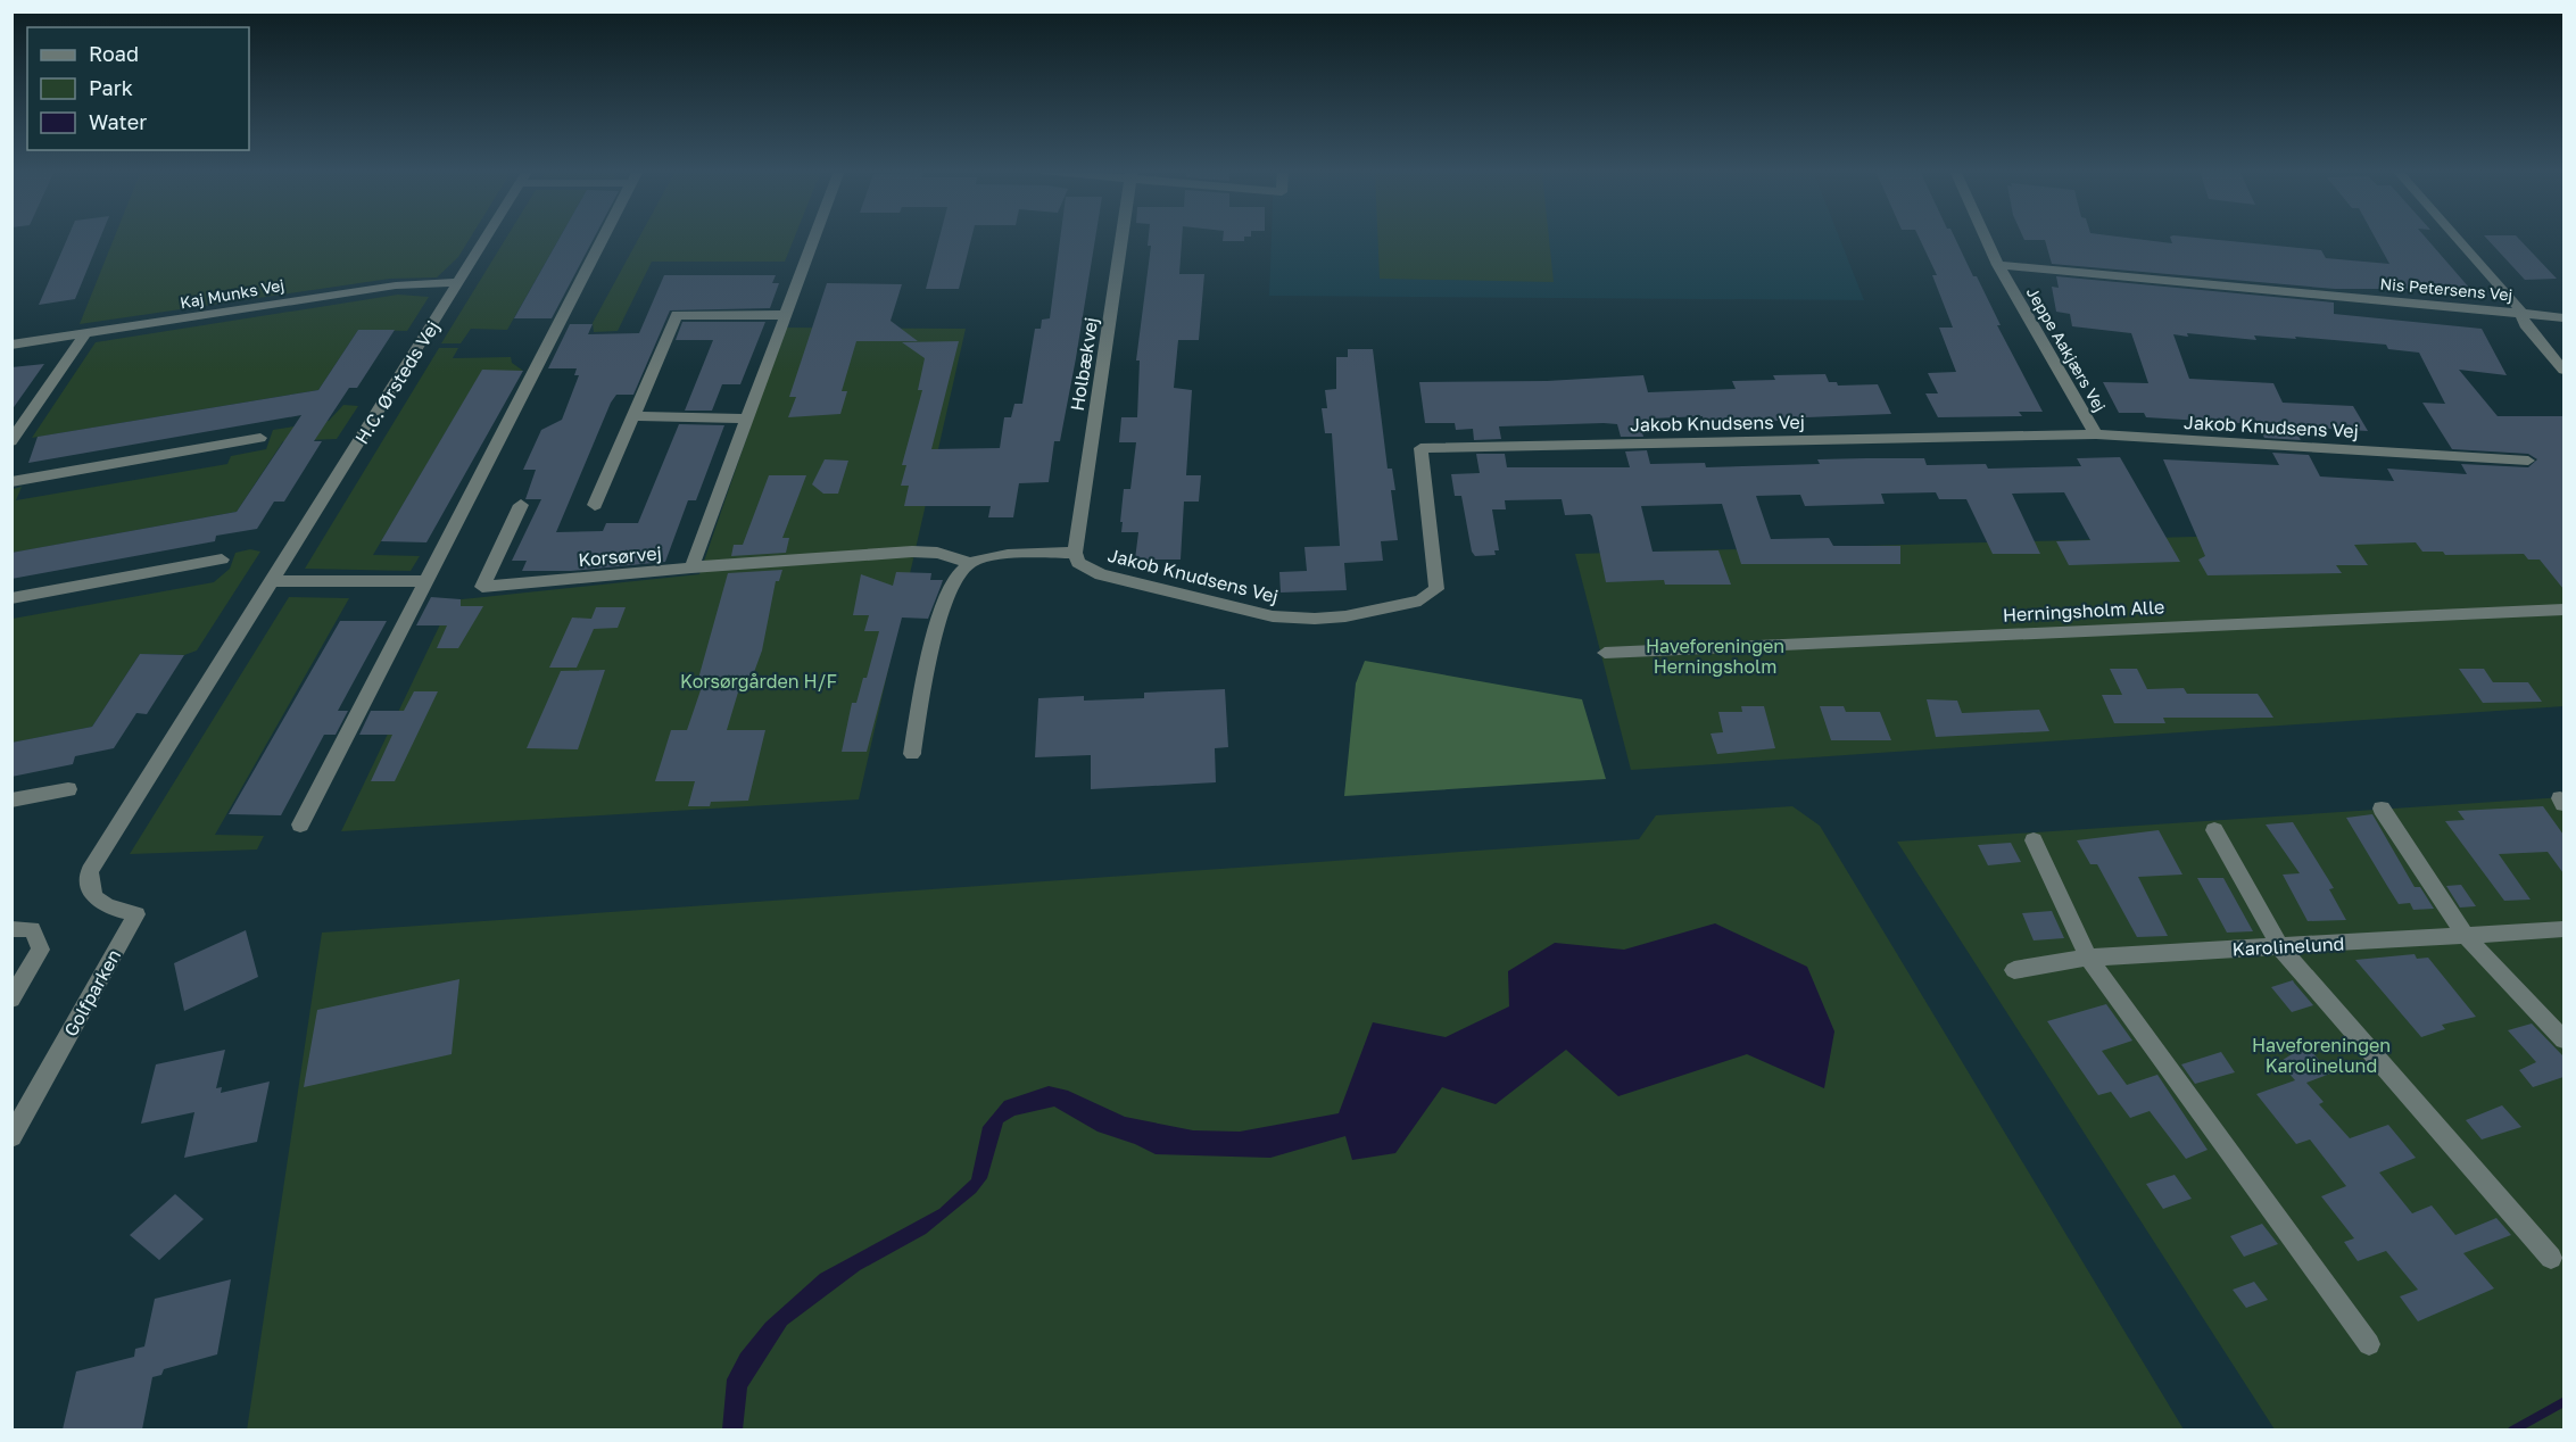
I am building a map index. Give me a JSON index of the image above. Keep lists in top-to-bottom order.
{
  "streets": {
    "street": [
      "Nis Petersens Vej",
      "Kaj Munks Vej",
      "Jeppe Aakjærs Vej",
      "Holbækvej",
      "H.C. Ørsteds Vej",
      "Jakob Knudsens Vej",
      "Korsørvej",
      "Herningsholm Alle",
      "Karolinelund",
      "Golfparken"
    ]
  },
  "crossings": [
    ["Nis Petersens Vej", "Jeppe Aakjærs Vej"],
    ["Kaj Munks Vej", "H.C. Ørsteds Vej"],
    ["Jeppe Aakjærs Vej", "Jakob Knudsens Vej"],
    ["Holbækvej", "Jakob Knudsens Vej"],
    ["H.C. Ørsteds Vej", "Golfparken"]
  ],
  "parks": ["Haveforeningen Herningsholm", "Korsørgården H/F", "Haveforeningen Karolinelund"],
  "legend": ["Road", "Park", "Water"]
}
